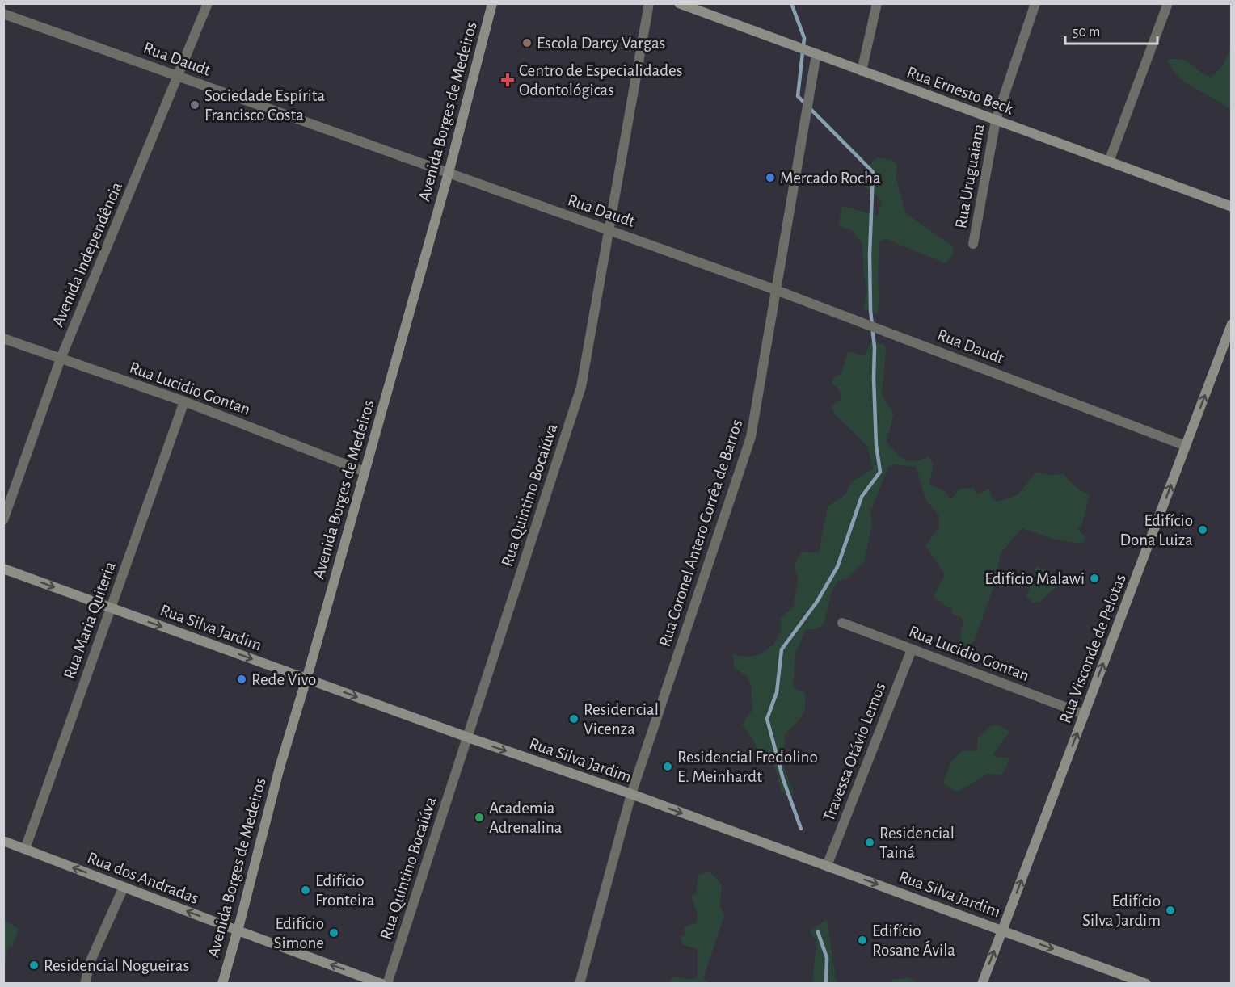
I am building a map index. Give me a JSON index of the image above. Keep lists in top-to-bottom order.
{
  "streets": {
    "street": [
      "Rua Daudt",
      "Rua Ernesto Beck",
      "Avenida Borges de Medeiros",
      "Rua Uruguaiana",
      "Avenida Independência",
      "Rua Lucidio Gontan",
      "Rua Quintino Bocaiúva",
      "Rua Coronel Antero Corrêa de Barros",
      "Rua Maria Quiteria",
      "Rua Silva Jardim",
      "Rua Visconde de Pelotas",
      "Travessa Otávio Lemos",
      "Rua dos Andradas"
    ]
  },
  "crossings": [
    ["Rua Daudt", "Avenida Borges de Medeiros"],
    ["Rua Daudt", "Avenida Independência"],
    ["Rua Daudt", "Rua Quintino Bocaiúva"],
    ["Rua Daudt", "Rua Coronel Antero Corrêa de Barros"],
    ["Rua Daudt", "Rua Visconde de Pelotas"],
    ["Rua Ernesto Beck", "Rua Uruguaiana"],
    ["Rua Ernesto Beck", "Rua Coronel Antero Corrêa de Barros"],
    ["Avenida Borges de Medeiros", "Rua Lucidio Gontan"],
    ["Avenida Borges de Medeiros", "Rua Silva Jardim"],
    ["Avenida Borges de Medeiros", "Rua dos Andradas"],
    ["Avenida Independência", "Rua Lucidio Gontan"],
    ["Rua Lucidio Gontan", "Rua Maria Quiteria"],
    ["Rua Lucidio Gontan", "Rua Visconde de Pelotas"],
    ["Rua Lucidio Gontan", "Travessa Otávio Lemos"],
    ["Rua Quintino Bocaiúva", "Rua Silva Jardim"],
    ["Rua Coronel Antero Corrêa de Barros", "Rua Silva Jardim"],
    ["Rua Maria Quiteria", "Rua Silva Jardim"],
    ["Rua Maria Quiteria", "Rua dos Andradas"],
    ["Rua Silva Jardim", "Rua Visconde de Pelotas"],
    ["Rua Silva Jardim", "Travessa Otávio Lemos"]
  ],
  "one_way": ["Rua Silva Jardim", "Rua Visconde de Pelotas", "Rua dos Andradas"],
  "places": {
    "other": [
      "Escola Darcy Vargas",
      "Sociedade Espírita Francisco Costa",
      "Mercado Rocha",
      "Edifício Dona Luiza",
      "Edifício Malawi",
      "Rede Vivo",
      "Residencial Vicenza",
      "Residencial Fredolino E. Meinhardt",
      "Academia Adrenalina",
      "Residencial Tainá",
      "Edifício Fronteira",
      "Edifício Silva Jardim",
      "Edifício Simone",
      "Edifício Rosane Ávila",
      "Residencial Nogueiras"
    ],
    "health": ["Centro de Especialidades Odontológicas"]
  },
  "scale_bar": "50 m"
}
